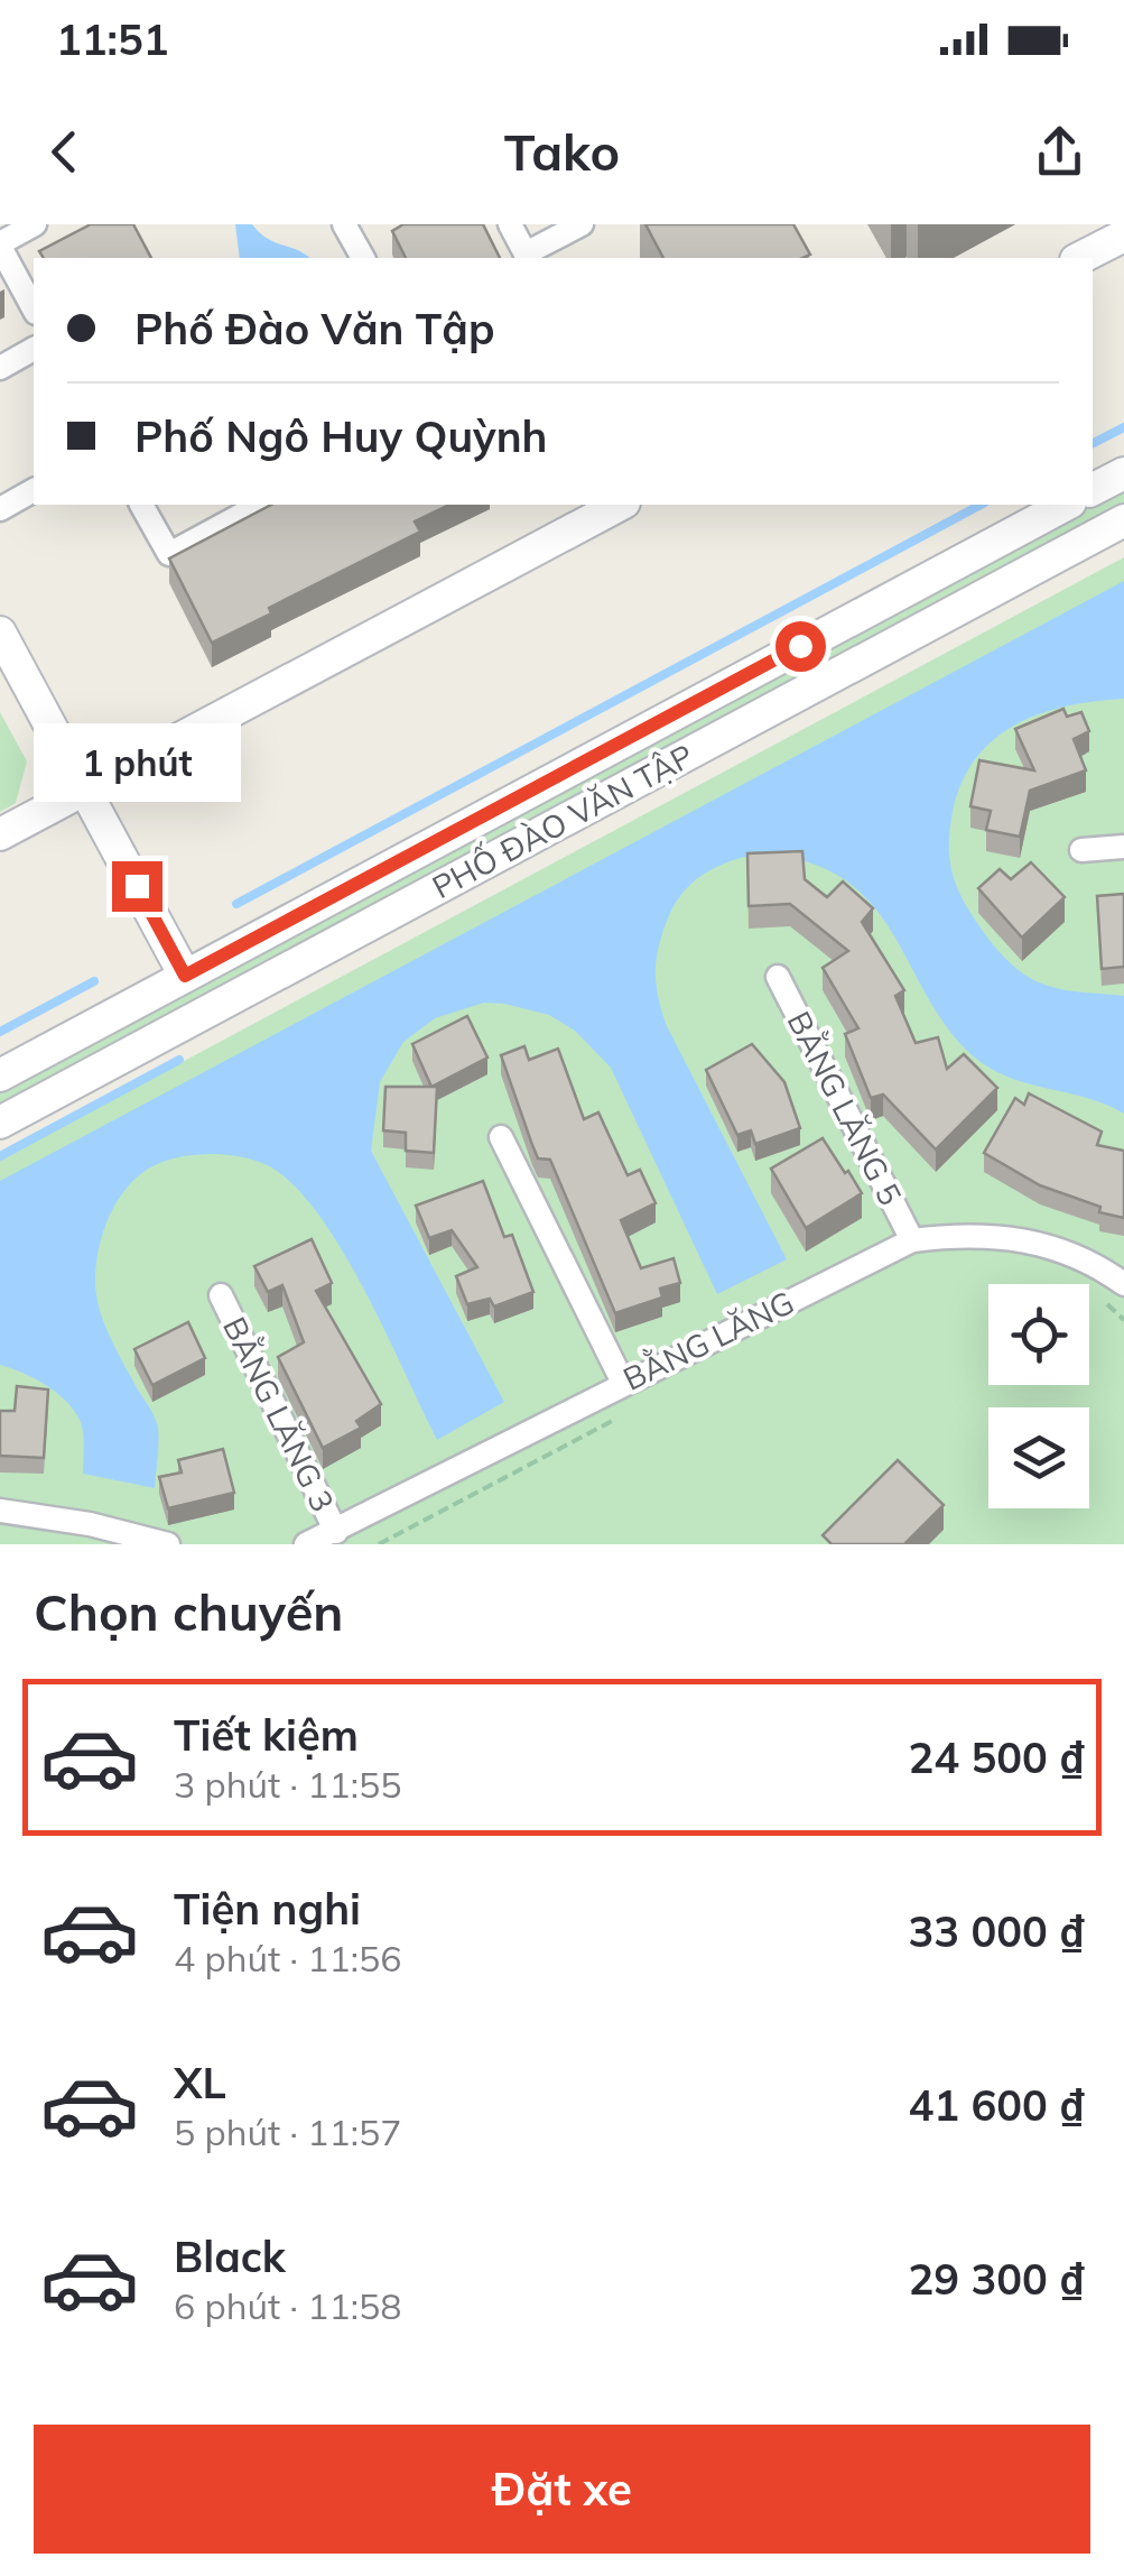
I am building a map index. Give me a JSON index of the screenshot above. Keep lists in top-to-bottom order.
{
  "streets": {
    "main road": ["PHỐ ĐÀO VĂN TẬP"],
    "street": ["BẰNG LĂNG 5", "BẰNG LĂNG", "BẰNG LĂNG 3"]
  },
  "crossings": [
    ["BẰNG LĂNG 5", "BẰNG LĂNG"],
    ["BẰNG LĂNG", "BẰNG LĂNG 3"]
  ],
  "page": {
    "status": "11:51",
    "header": "Tako",
    "banner": ["Phố Đào Văn Tập", "Phố Ngô Huy Quỳnh"],
    "bubble": "1 phút",
    "heading": "Chọn chuyến",
    "list": [
      {
        "name": "Tiết kiệm",
        "note": "3 phút · 11:55",
        "value": "24 500 ₫"
      },
      {
        "name": "Tiện nghi",
        "note": "4 phút · 11:56",
        "value": "33 000 ₫"
      },
      {
        "name": "XL",
        "note": "5 phút · 11:57",
        "value": "41 600 ₫"
      },
      {
        "name": "Black",
        "note": "6 phút · 11:58",
        "value": "29 300 ₫"
      }
    ],
    "buttons": "Đặt xe"
  }
}
